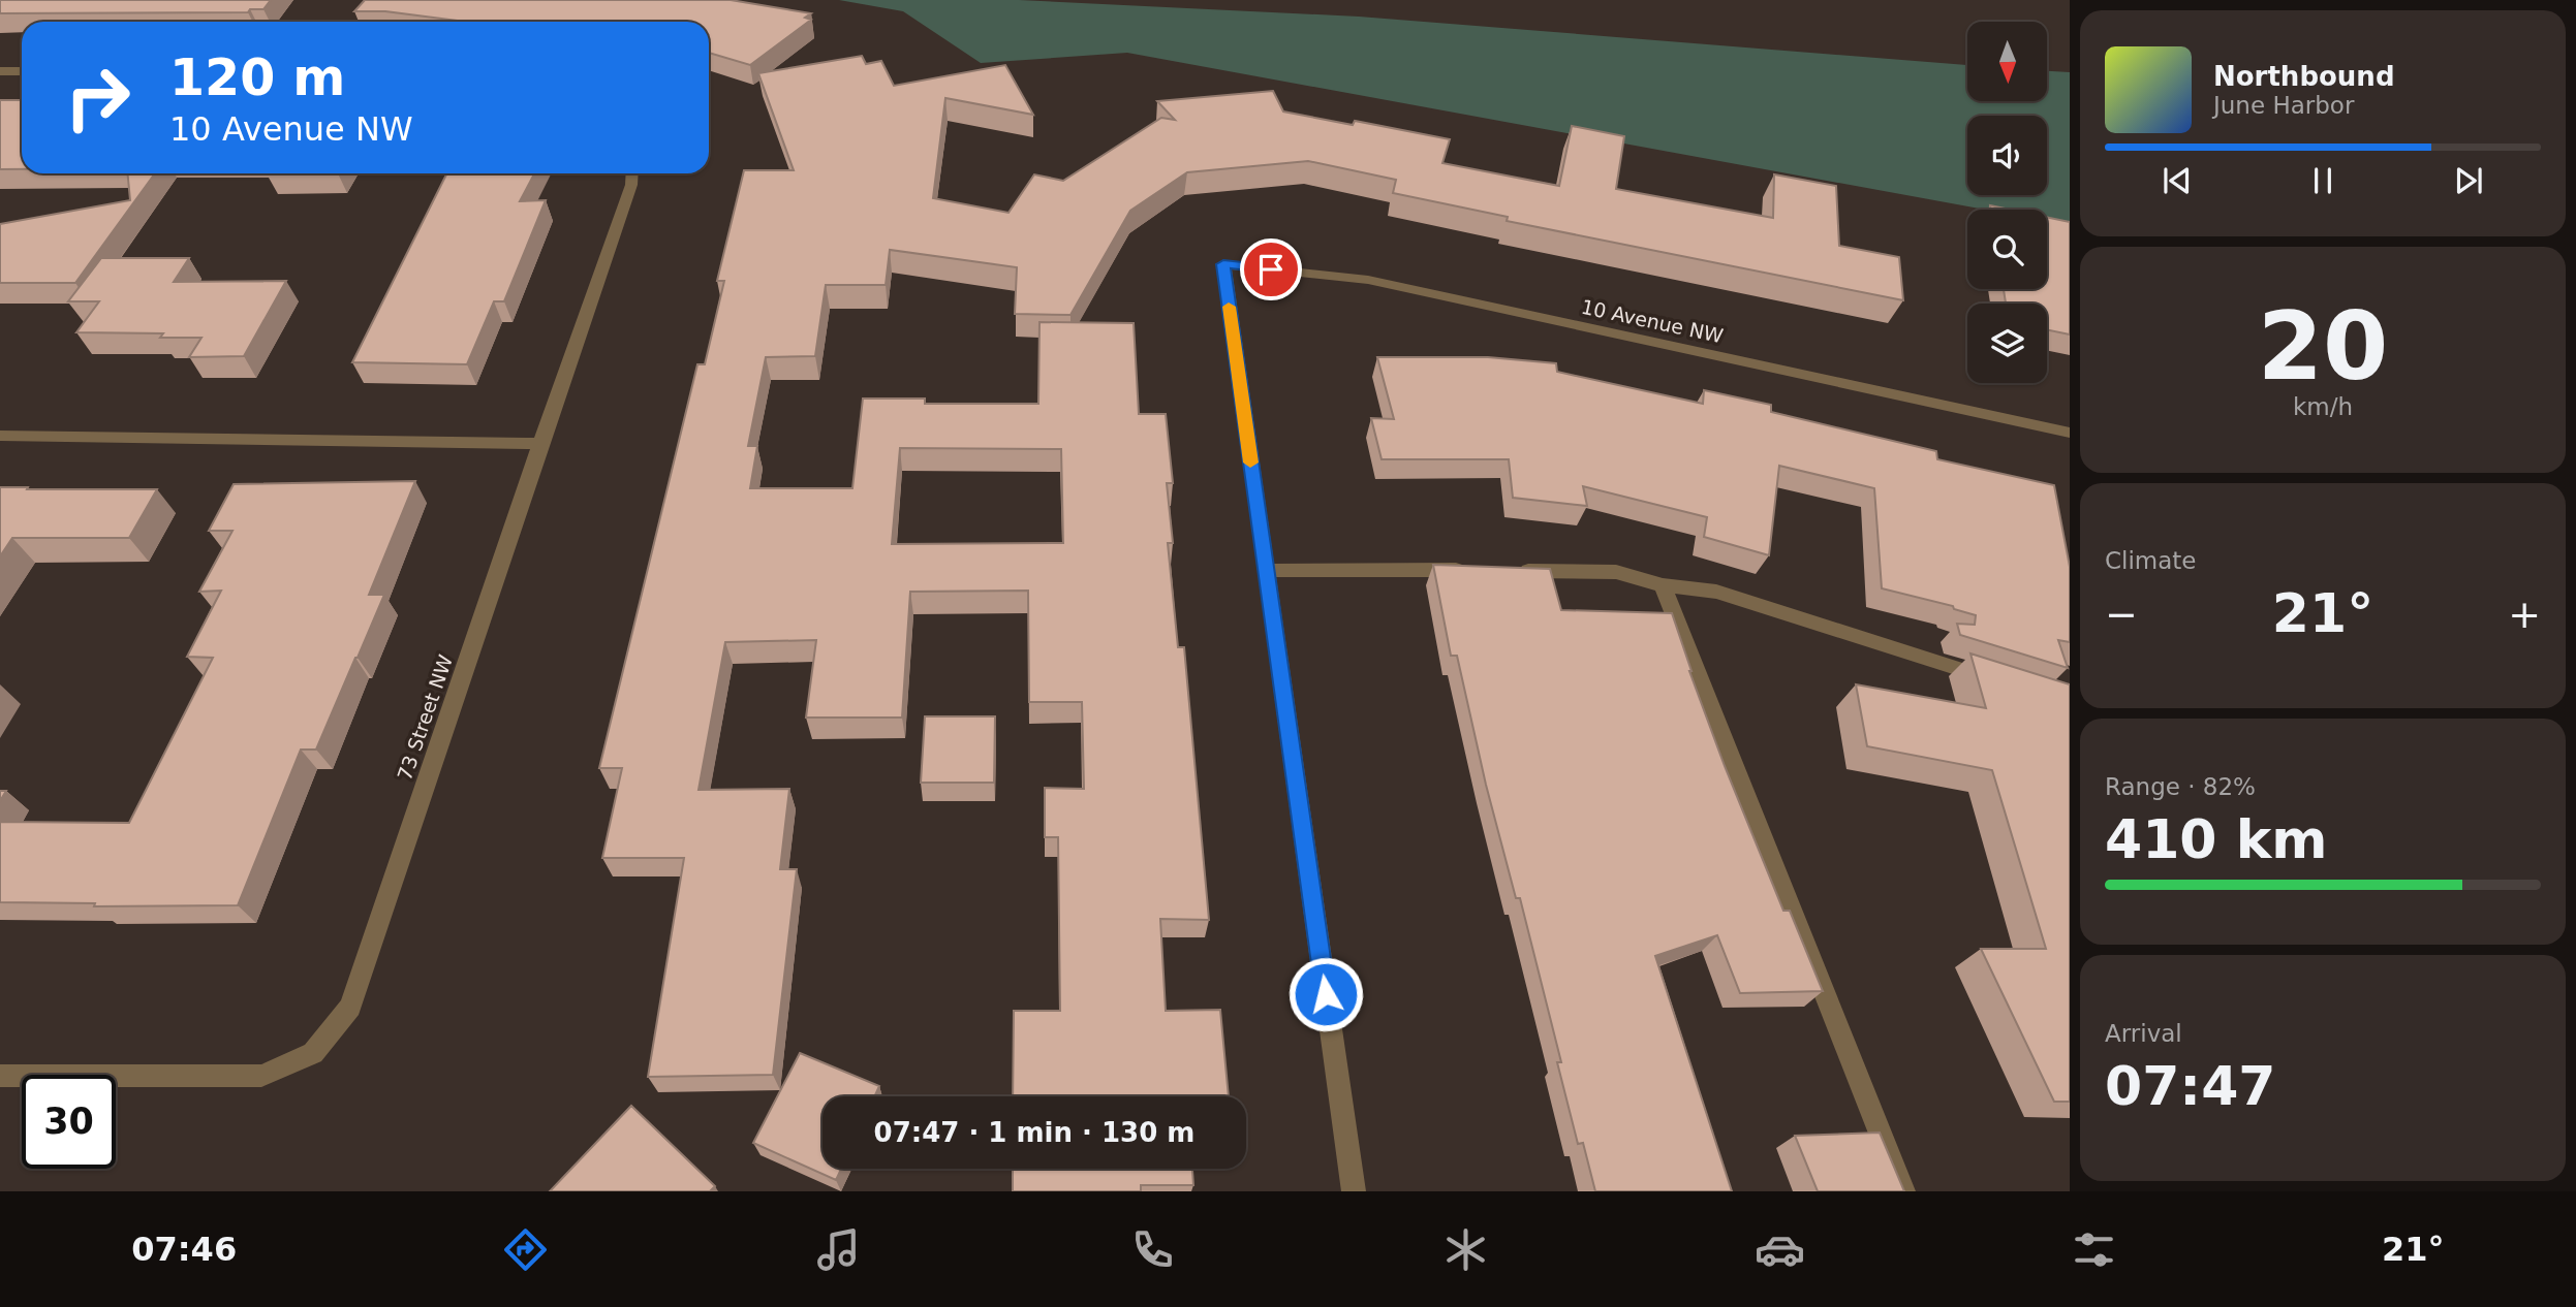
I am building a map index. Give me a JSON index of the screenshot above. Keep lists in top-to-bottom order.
{
  "streets": {
    "street": ["10 Avenue NW", "73 Street NW"]
  },
  "north": "bottom",
  "page": {
    "turn": ["120 m", "10 Avenue NW"],
    "song": ["Northbound", "June Harbor"],
    "tile": [
      ["20", "km/h"],
      "Climate",
      ["Range · 82%", "410 km"],
      ["Arrival", "07:47"]
    ],
    "heat": ["−", "21°", "+"],
    "limit": "30",
    "trip": "07:47 · 1 min · 130 m",
    "tabs": ["07:46", "21°"]
  }
}
